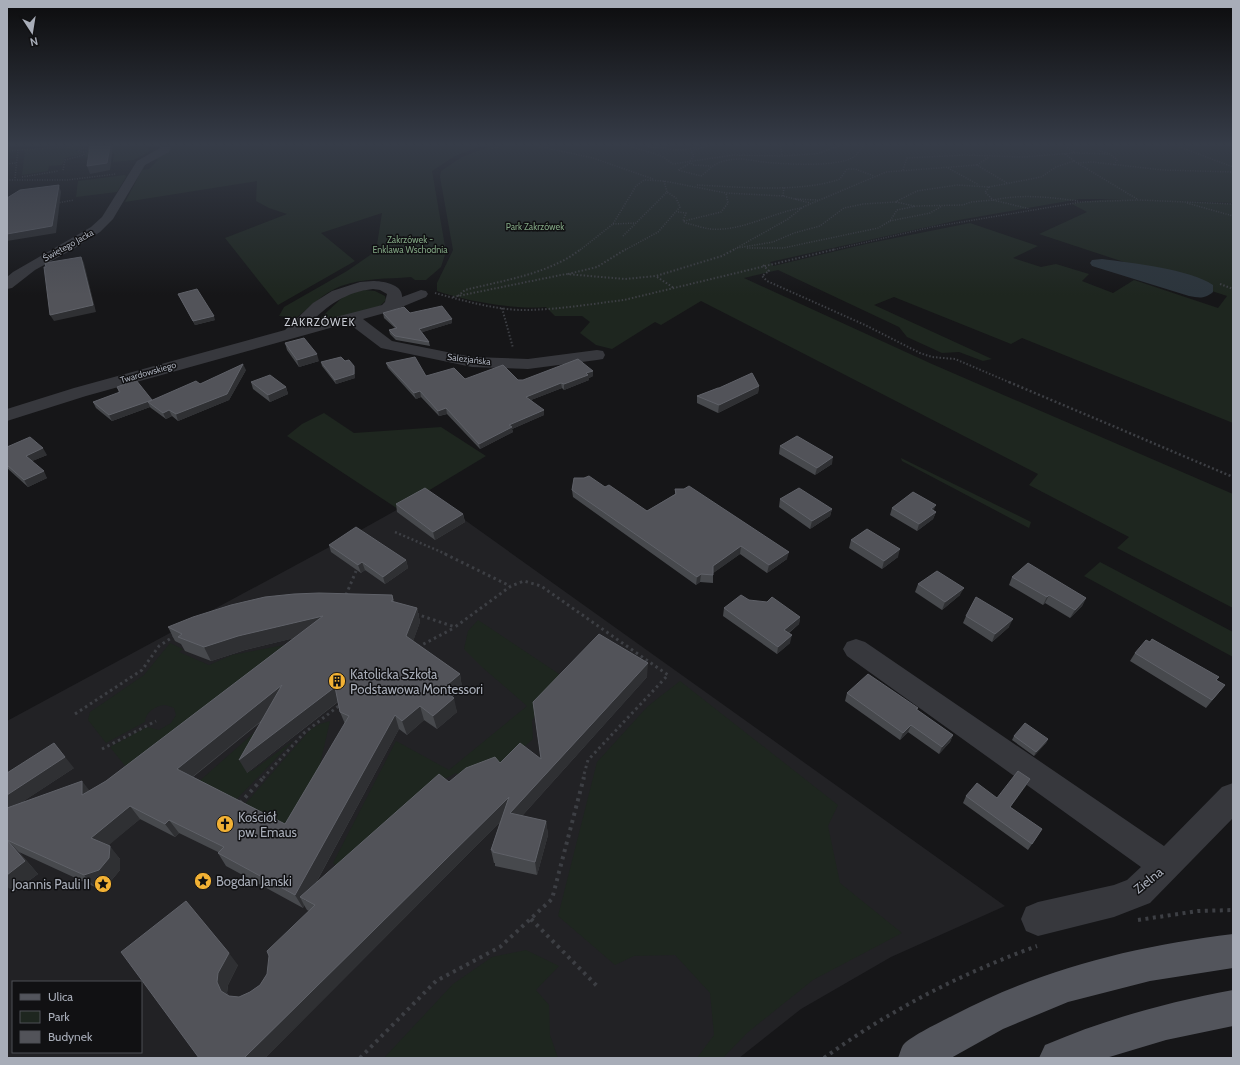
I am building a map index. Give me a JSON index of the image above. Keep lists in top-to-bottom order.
{
  "streets": {
    "street": [
      "Świętego Jacka",
      "Salezjańska",
      "Twardowskiego",
      "Zielna"
    ]
  },
  "crossings": [
    ["Salezjańska", "Twardowskiego"]
  ],
  "districts": ["ZAKRZÓWEK"],
  "parks": ["Park Zakrzówek", "Zakrzówek - Enklawa Wschodnia"],
  "places": {
    "building": ["Katolicka Szkoła Podstawowa Montessori"],
    "church": ["Kościół pw. Emaus"],
    "place": ["Bogdan Janski", "Joannis Pauli II"]
  },
  "legend": ["Ulica", "Park", "Budynek"],
  "north": "bottom"
}
